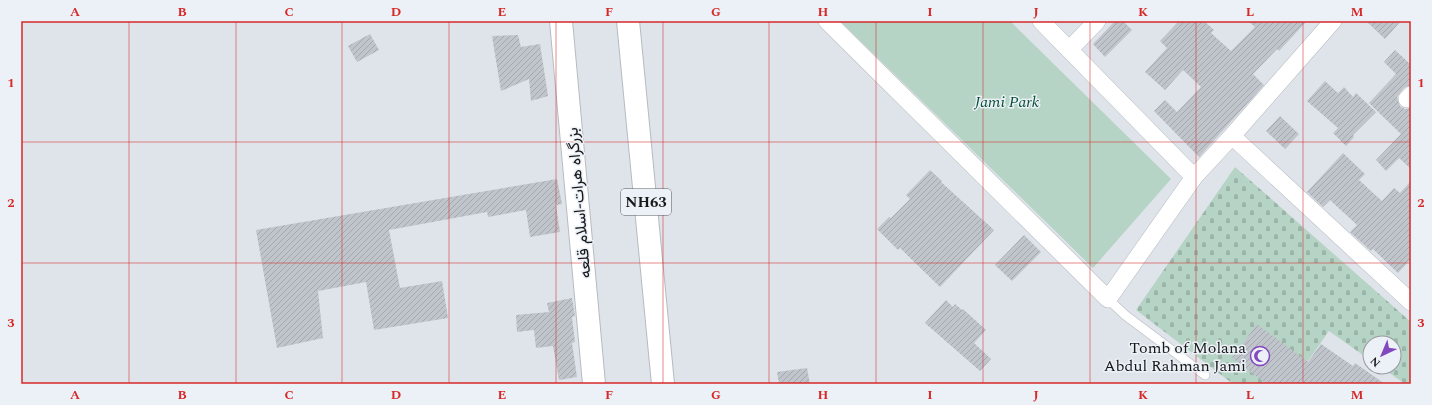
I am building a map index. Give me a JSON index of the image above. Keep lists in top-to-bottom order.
{
  "streets": {
    "highway": ["NH63", "بزرگراه هرات-اسلام قلعه"]
  },
  "parks": ["Jami Park"],
  "places": {
    "mosque": ["Tomb of Molana Abdul Rahman Jami"]
  },
  "north": "bottom left",
  "grid": {
    "columns": [
      "A",
      "B",
      "C",
      "D",
      "E",
      "F",
      "G",
      "H",
      "I",
      "J",
      "K",
      "L",
      "M"
    ],
    "rows": ["1", "2", "3"]
  }
}
